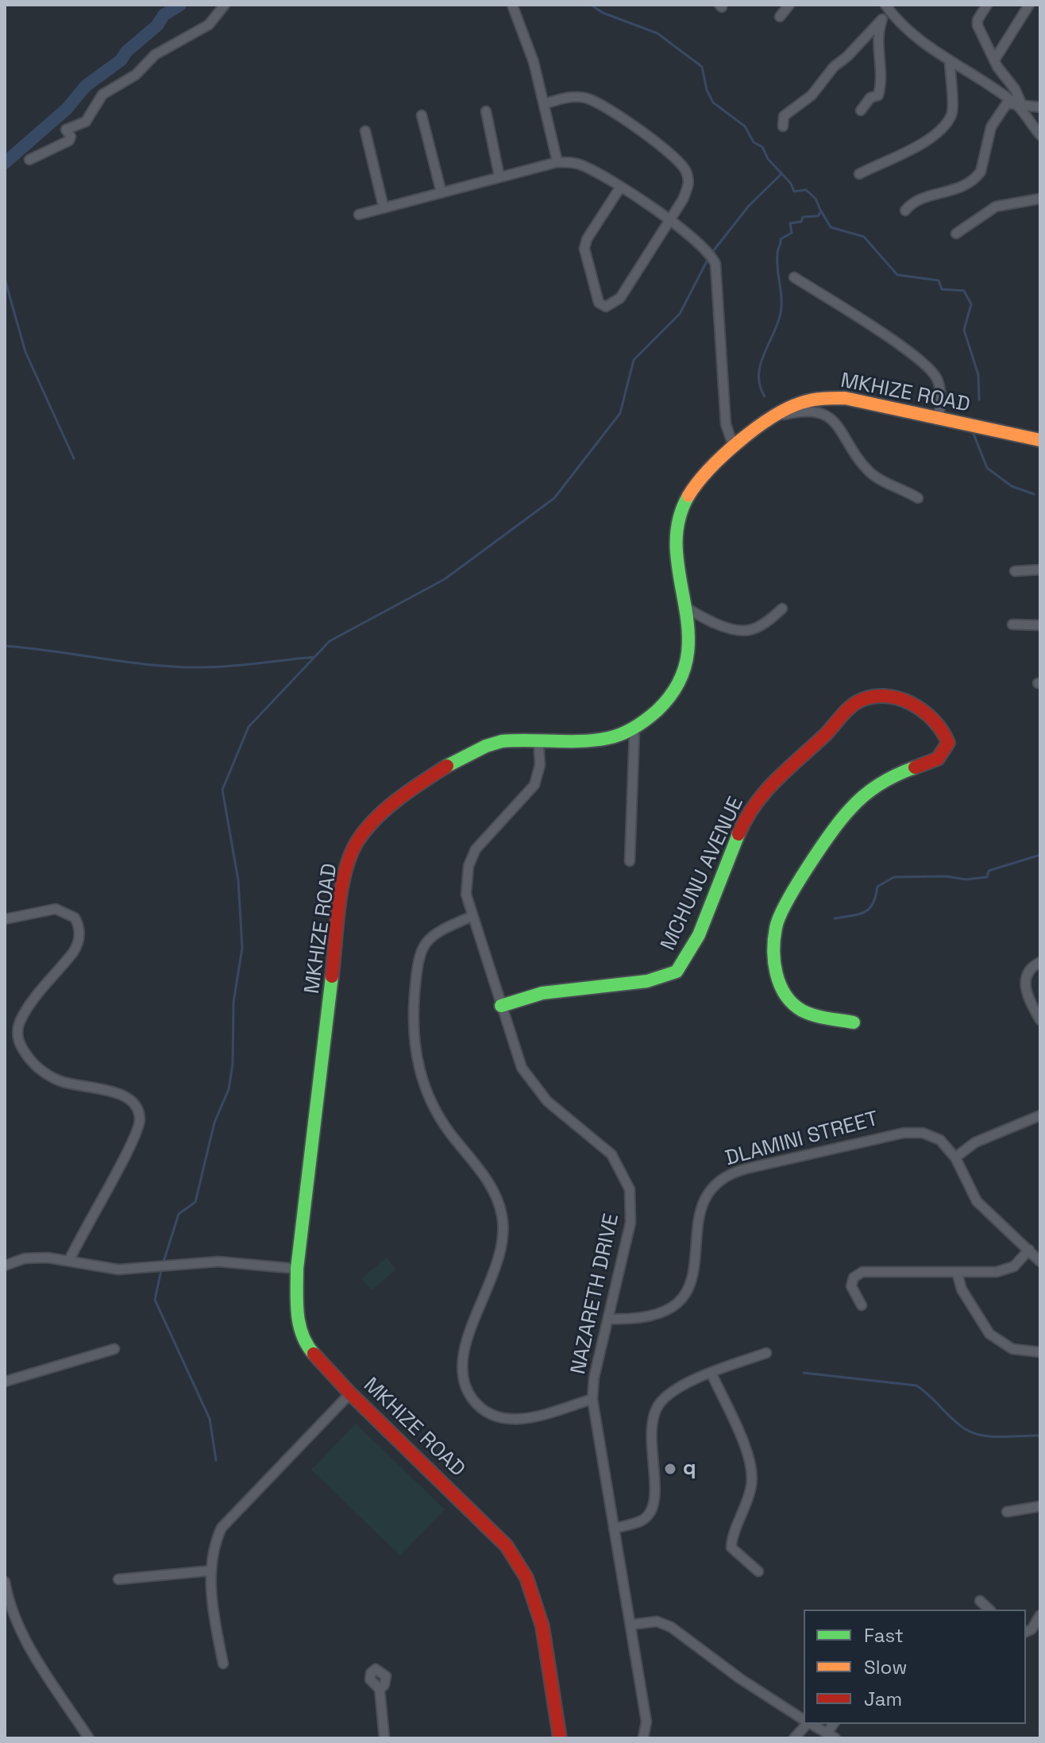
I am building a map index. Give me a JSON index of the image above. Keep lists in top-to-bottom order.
{
  "streets": {
    "street": [
      "MKHIZE ROAD",
      "MCHUNU AVENUE",
      "DLAMINI STREET",
      "NAZARETH DRIVE"
    ]
  },
  "crossings": [
    ["MKHIZE ROAD", "NAZARETH DRIVE"],
    ["MCHUNU AVENUE", "NAZARETH DRIVE"],
    ["DLAMINI STREET", "NAZARETH DRIVE"]
  ],
  "places": ["q"],
  "legend": ["Fast", "Slow", "Jam"]
}
